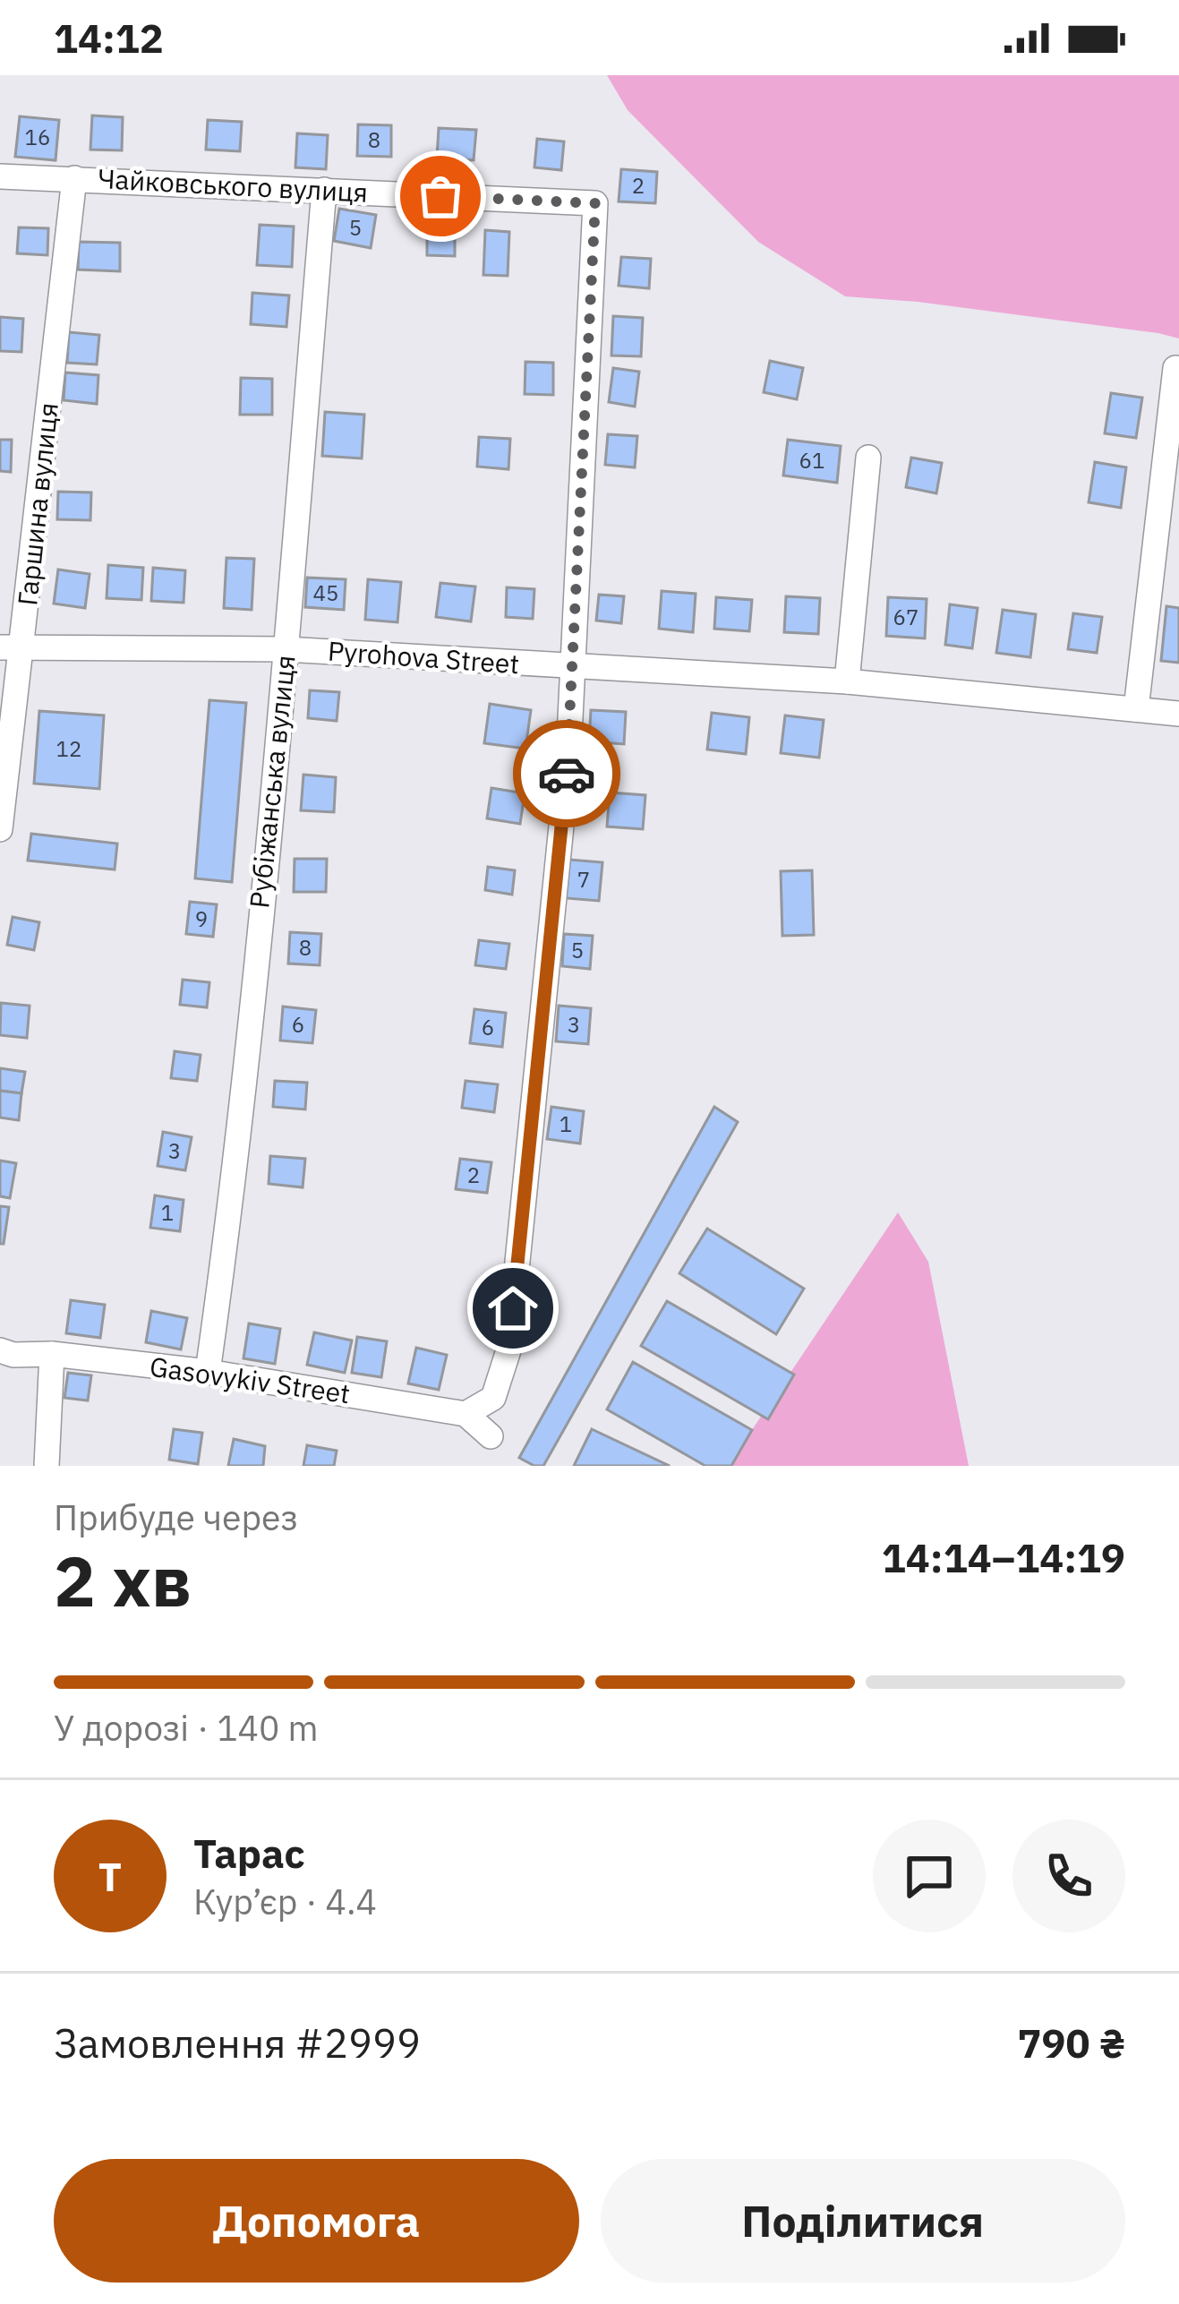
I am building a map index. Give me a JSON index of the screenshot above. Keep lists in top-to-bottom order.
{
  "streets": {
    "street": [
      "Чайковського вулиця",
      "Гаршина вулиця",
      "Pyrohova Street",
      "Рубіжанська вулиця",
      "Gasovykiv Street"
    ]
  },
  "crossings": [
    ["Чайковського вулиця", "Гаршина вулиця"],
    ["Чайковського вулиця", "Pyrohova Street"],
    ["Чайковського вулиця", "Рубіжанська вулиця"],
    ["Гаршина вулиця", "Pyrohova Street"],
    ["Pyrohova Street", "Рубіжанська вулиця"],
    ["Рубіжанська вулиця", "Gasovykiv Street"]
  ],
  "house_numbers": [
    "16",
    "8",
    "2",
    "5",
    "61",
    "45",
    "67",
    "12",
    "7",
    "9",
    "8",
    "5",
    "6",
    "3",
    "6",
    "1",
    "3",
    "2",
    "1"
  ],
  "page": {
    "status": "14:12",
    "heading": ["2 хв", "Прибуде через", "14:14–14:19"],
    "panel": [
      "Тарас",
      "Кур’єр · 4.4",
      "Замовлення #2999",
      "790 ₴"
    ],
    "bar": "У дорозі · 140 m",
    "round": "Т",
    "buttons": ["Допомога", "Поділитися"]
  }
}
